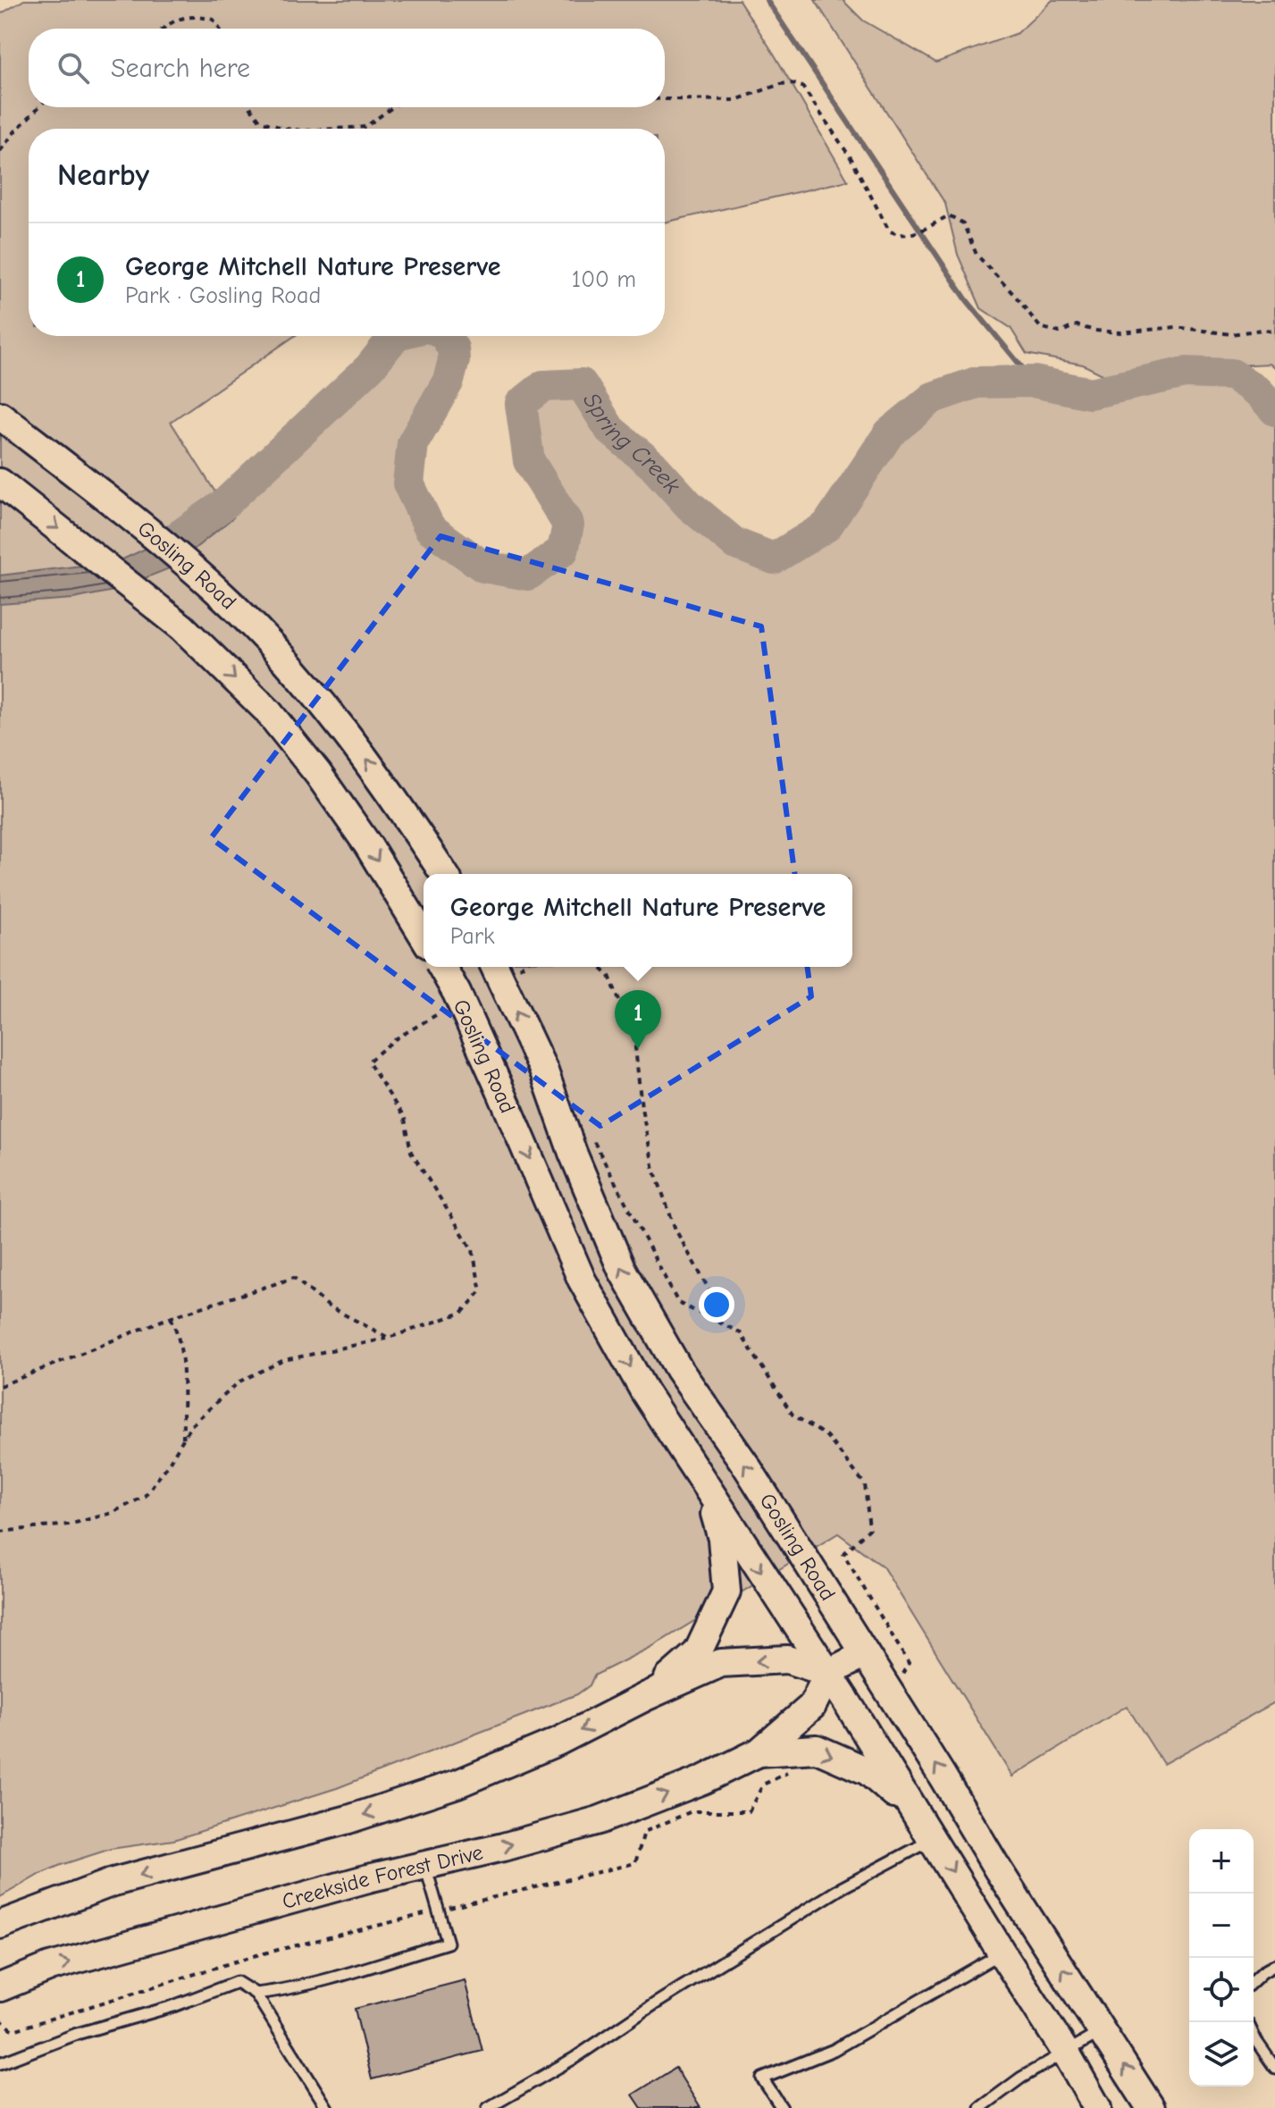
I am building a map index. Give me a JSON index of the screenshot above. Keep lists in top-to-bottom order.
{
  "streets": {
    "main road": ["Gosling Road", "Creekside Forest Drive"]
  },
  "crossings": [
    ["Gosling Road", "Creekside Forest Drive"]
  ],
  "water": ["Spring Creek"],
  "page": {
    "search": "Search here",
    "heading": "Nearby",
    "list": [
      {
        "mark": "1",
        "name": "George Mitchell Nature Preserve",
        "note": "Park · Gosling Road",
        "value": "100 m"
      }
    ],
    "popup": ["George Mitchell Nature Preserve", "Park"],
    "pins": "1",
    "map_buttons": ["+", "−"]
  }
}
